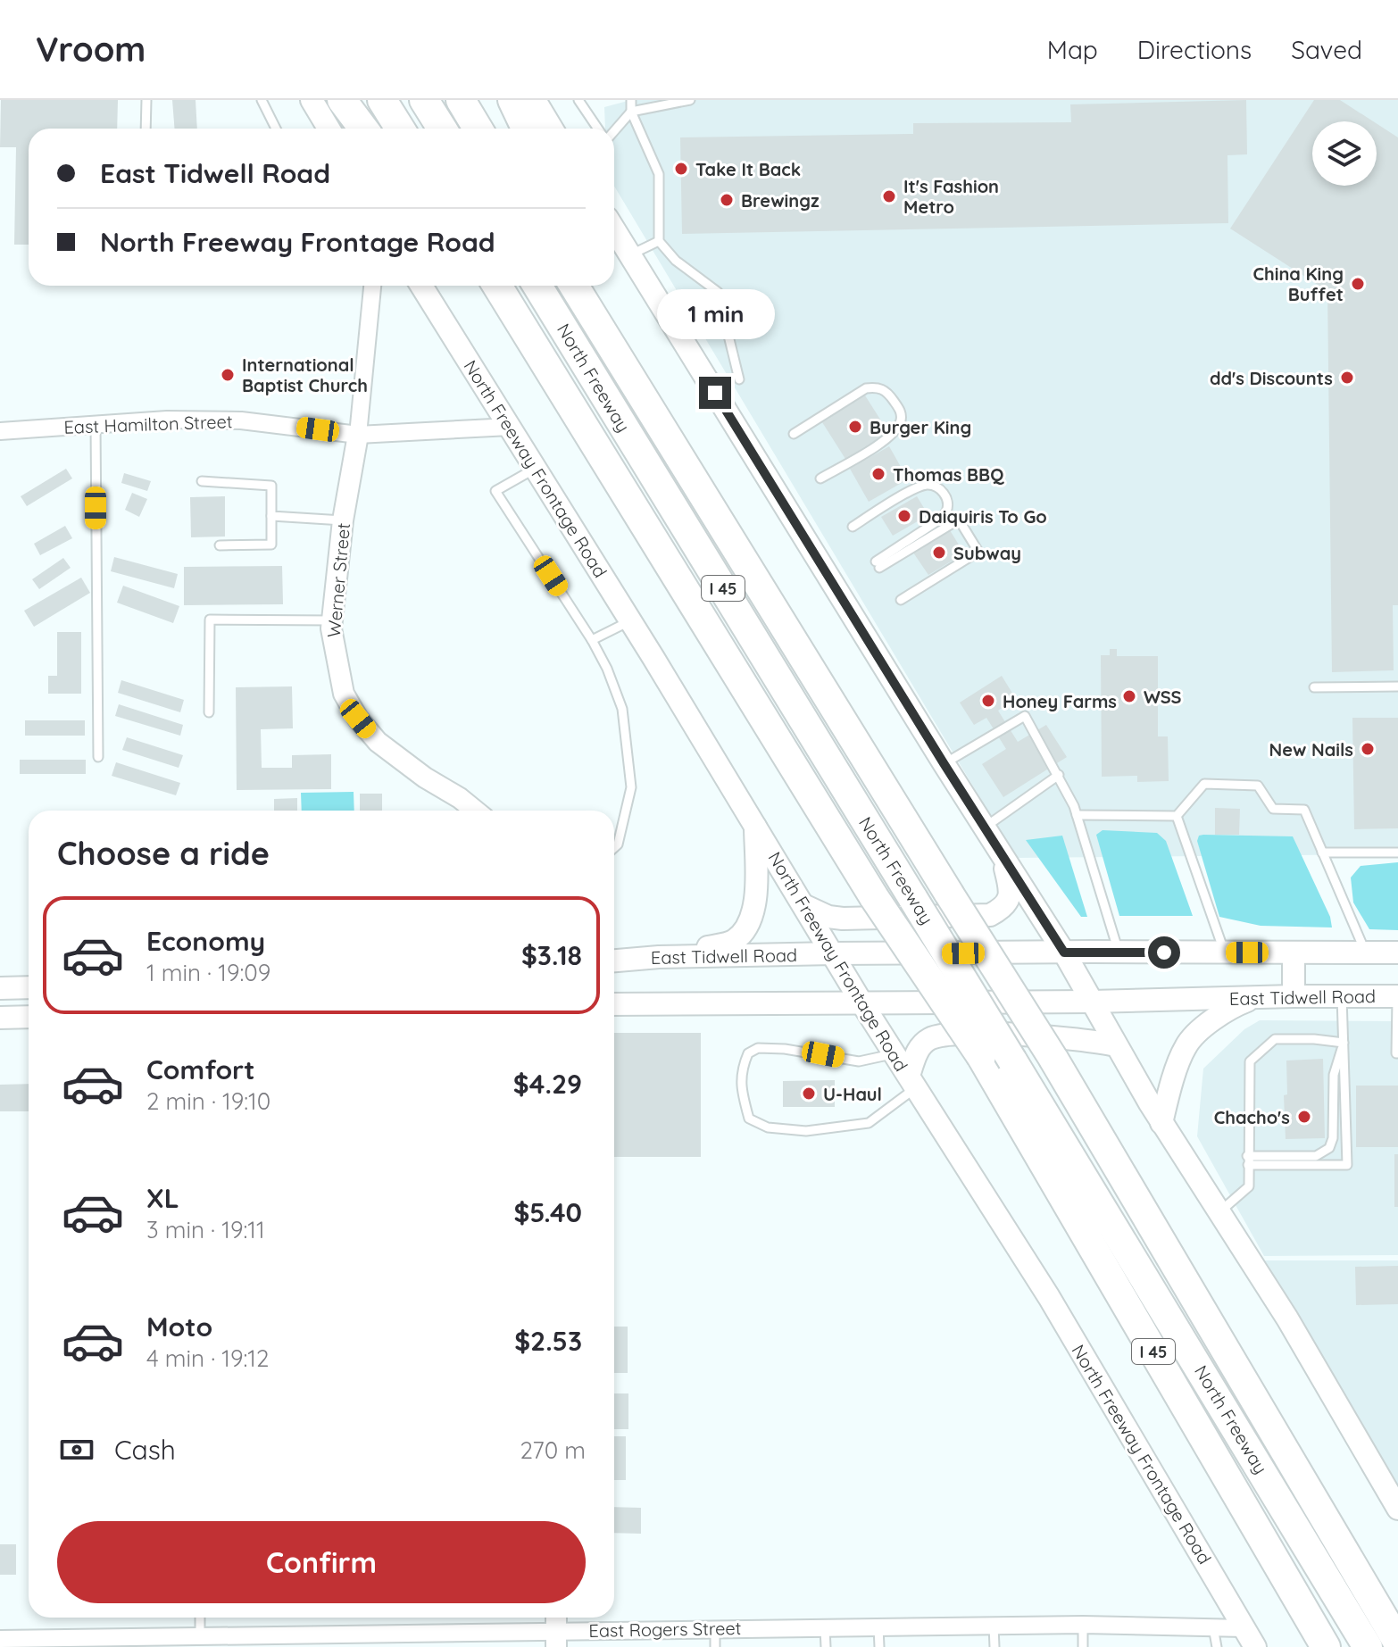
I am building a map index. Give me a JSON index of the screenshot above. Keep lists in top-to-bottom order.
{
  "streets": {
    "highway": ["North Freeway", "I 45"],
    "main road": ["North Freeway Frontage Road", "East Tidwell Road"],
    "street": ["East Hamilton Street", "Werner Street", "East Rogers Street"]
  },
  "crossings": [
    ["East Hamilton Street", "North Freeway Frontage Road"],
    ["East Hamilton Street", "Werner Street"],
    ["North Freeway Frontage Road", "East Tidwell Road"],
    ["North Freeway Frontage Road", "East Rogers Street"]
  ],
  "places": [
    "Take It Back",
    "It's Fashion Metro",
    "Brewingz",
    "China King Buffet",
    "International Baptist Church",
    "dd's Discounts",
    "Burger King",
    "Thomas BBQ",
    "Daiquiris To Go",
    "Subway",
    "WSS",
    "Honey Farms",
    "New Nails",
    "U-Haul",
    "Chacho's"
  ],
  "page": {
    "header": "Vroom",
    "nav": ["Map", "Directions", "Saved"],
    "banner": ["East Tidwell Road", "North Freeway Frontage Road"],
    "bubble": "1 min",
    "heading": "Choose a ride",
    "list": [
      {
        "name": "Economy",
        "note": "1 min · 19:09",
        "value": "$3.18"
      },
      {
        "name": "Comfort",
        "note": "2 min · 19:10",
        "value": "$4.29"
      },
      {
        "name": "XL",
        "note": "3 min · 19:11",
        "value": "$5.40"
      },
      {
        "name": "Moto",
        "note": "4 min · 19:12",
        "value": "$2.53"
      }
    ],
    "pay": ["Cash", "270 m"],
    "buttons": "Confirm"
  }
}
